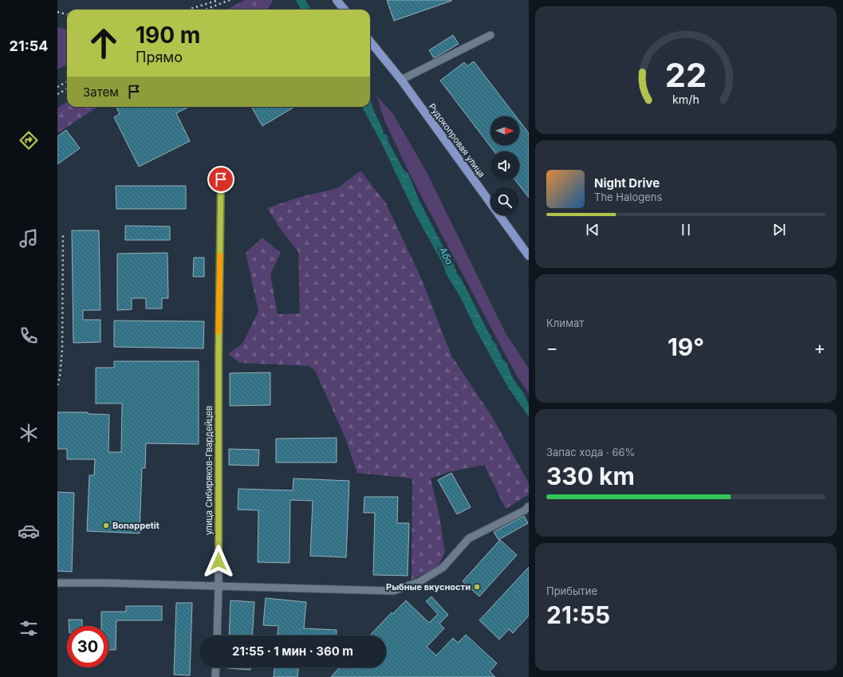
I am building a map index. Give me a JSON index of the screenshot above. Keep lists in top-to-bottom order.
{
  "streets": {
    "main road": ["Рудокопровая улица"],
    "street": ["улица Сибиряков-Гвардейцев"]
  },
  "water": ["Аба"],
  "places": ["Bonappetit", "Рыбные вкусности"],
  "north": "right",
  "page": {
    "tabs": "21:54",
    "turn": ["190 m", "Прямо"],
    "then": "Затем",
    "song": ["Night Drive", "The Halogens"],
    "tile": [
      "Климат",
      ["Запас хода · 66%", "330 km"],
      ["Прибытие", "21:55"]
    ],
    "heat": ["−", "19°", "+"],
    "limit": "30",
    "trip": "21:55 · 1 мин · 360 m",
    "gauge": ["22", "km/h"]
  }
}
